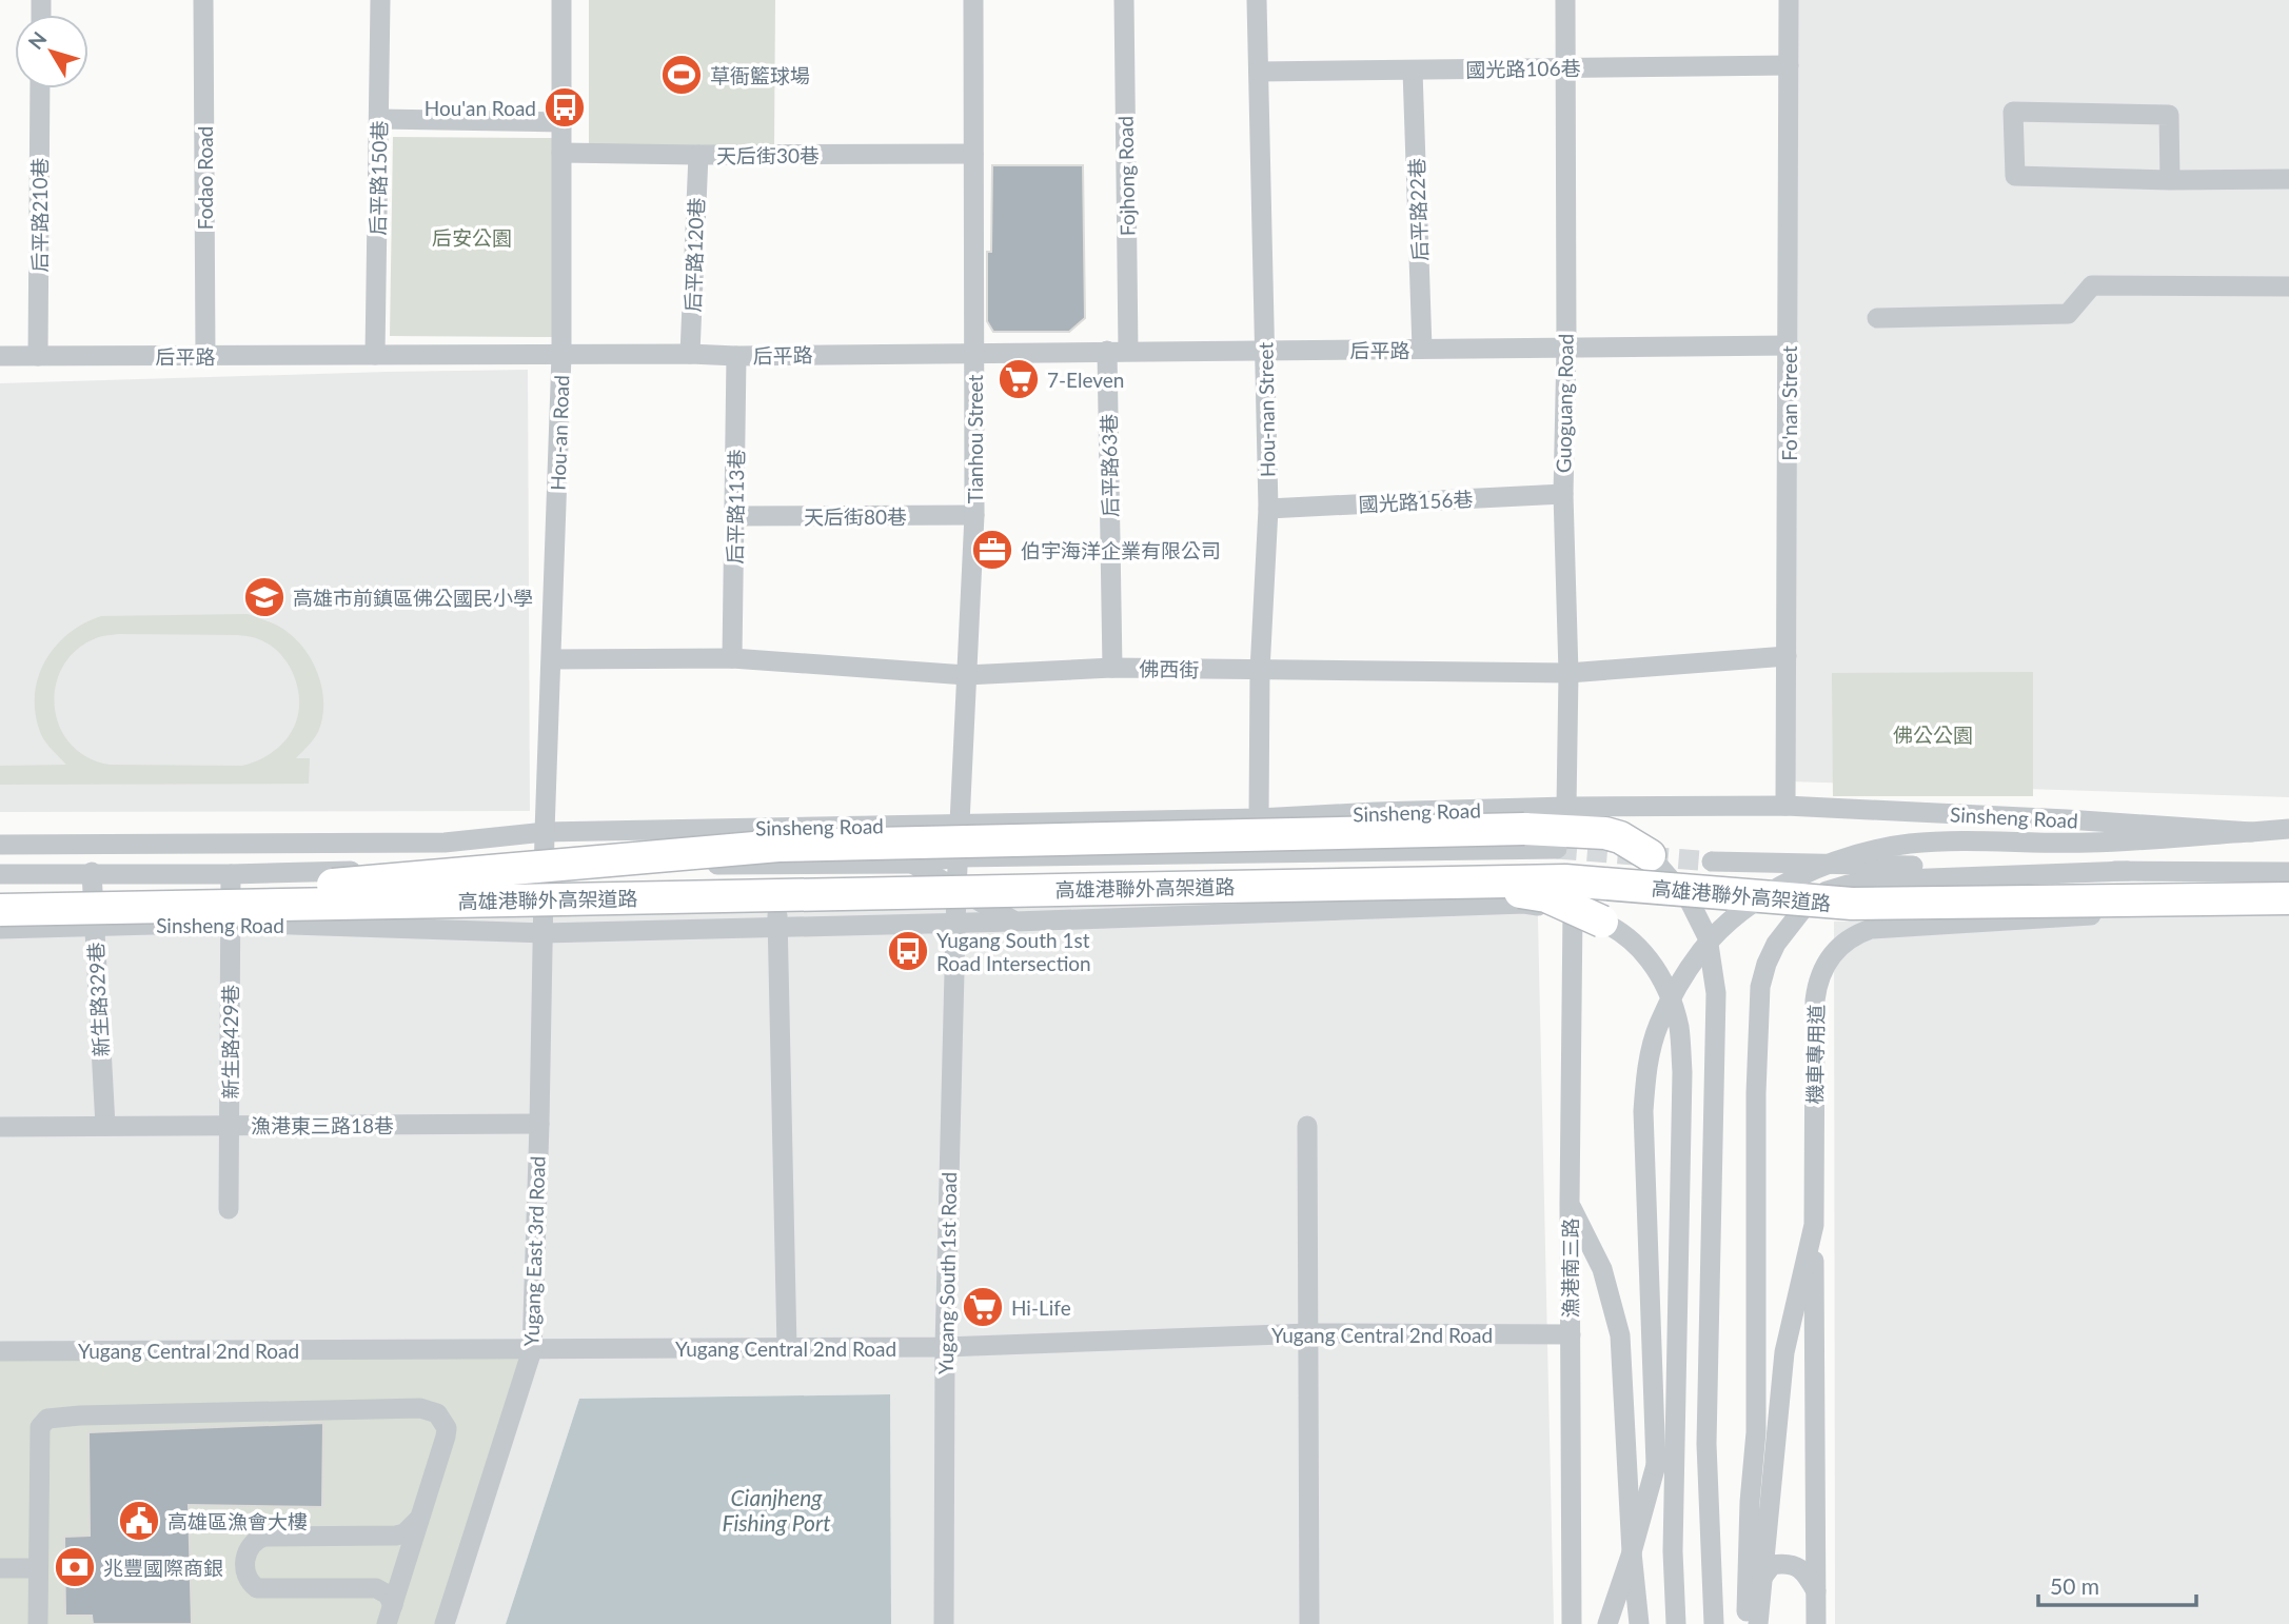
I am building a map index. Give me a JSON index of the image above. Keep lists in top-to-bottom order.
{
  "streets": {
    "highway": ["高雄港聯外高架道路"],
    "street": [
      "國光路106巷",
      "天后街30巷",
      "Fojhong Road",
      "Fodao Road",
      "后平路150巷",
      "后平路22巷",
      "后平路210巷",
      "后平路120巷",
      "后平路",
      "Guoguang Road",
      "Fo'nan Street",
      "Hou-nan Street",
      "Hou-an Road",
      "Tianhou Street",
      "后平路63巷",
      "國光路156巷",
      "后平路113巷",
      "天后街80巷",
      "佛西街",
      "Sinsheng Road",
      "新生路329巷",
      "新生路429巷",
      "機車專用道",
      "漁港東三路18巷",
      "Yugang East 3rd Road",
      "漁港南三路",
      "Yugang South 1st Road",
      "Yugang Central 2nd Road"
    ]
  },
  "crossings": [
    ["國光路106巷", "后平路22巷"],
    ["國光路106巷", "Guoguang Road"],
    ["國光路106巷", "Fo'nan Street"],
    ["國光路106巷", "Hou-nan Street"],
    ["天后街30巷", "后平路120巷"],
    ["天后街30巷", "Hou-an Road"],
    ["天后街30巷", "Tianhou Street"],
    ["Fojhong Road", "后平路"],
    ["Fodao Road", "后平路"],
    ["后平路150巷", "后平路"],
    ["后平路22巷", "后平路"],
    ["后平路210巷", "后平路"],
    ["后平路120巷", "后平路"],
    ["后平路", "Guoguang Road"],
    ["后平路", "Fo'nan Street"],
    ["后平路", "Hou-nan Street"],
    ["后平路", "Hou-an Road"],
    ["后平路", "Tianhou Street"],
    ["后平路", "后平路63巷"],
    ["后平路", "后平路113巷"],
    ["Guoguang Road", "國光路156巷"],
    ["Guoguang Road", "佛西街"],
    ["Guoguang Road", "Sinsheng Road"],
    ["Fo'nan Street", "佛西街"],
    ["Fo'nan Street", "Sinsheng Road"],
    ["Hou-nan Street", "國光路156巷"],
    ["Hou-nan Street", "佛西街"],
    ["Hou-nan Street", "Sinsheng Road"],
    ["Hou-an Road", "佛西街"],
    ["Hou-an Road", "Sinsheng Road"],
    ["Hou-an Road", "Yugang East 3rd Road"],
    ["Tianhou Street", "天后街80巷"],
    ["Tianhou Street", "佛西街"],
    ["Tianhou Street", "Sinsheng Road"],
    ["Tianhou Street", "Yugang South 1st Road"],
    ["后平路63巷", "佛西街"],
    ["后平路113巷", "天后街80巷"],
    ["后平路113巷", "佛西街"],
    ["Sinsheng Road", "新生路329巷"],
    ["Sinsheng Road", "新生路429巷"],
    ["Sinsheng Road", "Yugang East 3rd Road"],
    ["Sinsheng Road", "漁港南三路"],
    ["Sinsheng Road", "Yugang South 1st Road"],
    ["高雄港聯外高架道路", "機車專用道"],
    ["新生路329巷", "漁港東三路18巷"],
    ["新生路429巷", "漁港東三路18巷"],
    ["漁港東三路18巷", "Yugang East 3rd Road"],
    ["Yugang East 3rd Road", "Yugang Central 2nd Road"],
    ["漁港南三路", "Yugang Central 2nd Road"],
    ["Yugang South 1st Road", "Yugang Central 2nd Road"]
  ],
  "water": ["Cianjheng Fishing Port"],
  "parks": ["后安公園", "佛公公園"],
  "places": {
    "sports": ["草衙籃球場"],
    "bus stop": ["Hou'an Road", "Yugang South 1st Road Intersection"],
    "supermarket": ["7-Eleven", "Hi-Life"],
    "office": ["伯宇海洋企業有限公司"],
    "school or university": ["高雄市前鎮區佛公國民小學"],
    "public building": ["高雄區漁會大樓"],
    "bank": ["兆豐國際商銀"]
  },
  "scale_bar": "50 m",
  "north": "top left"
}
